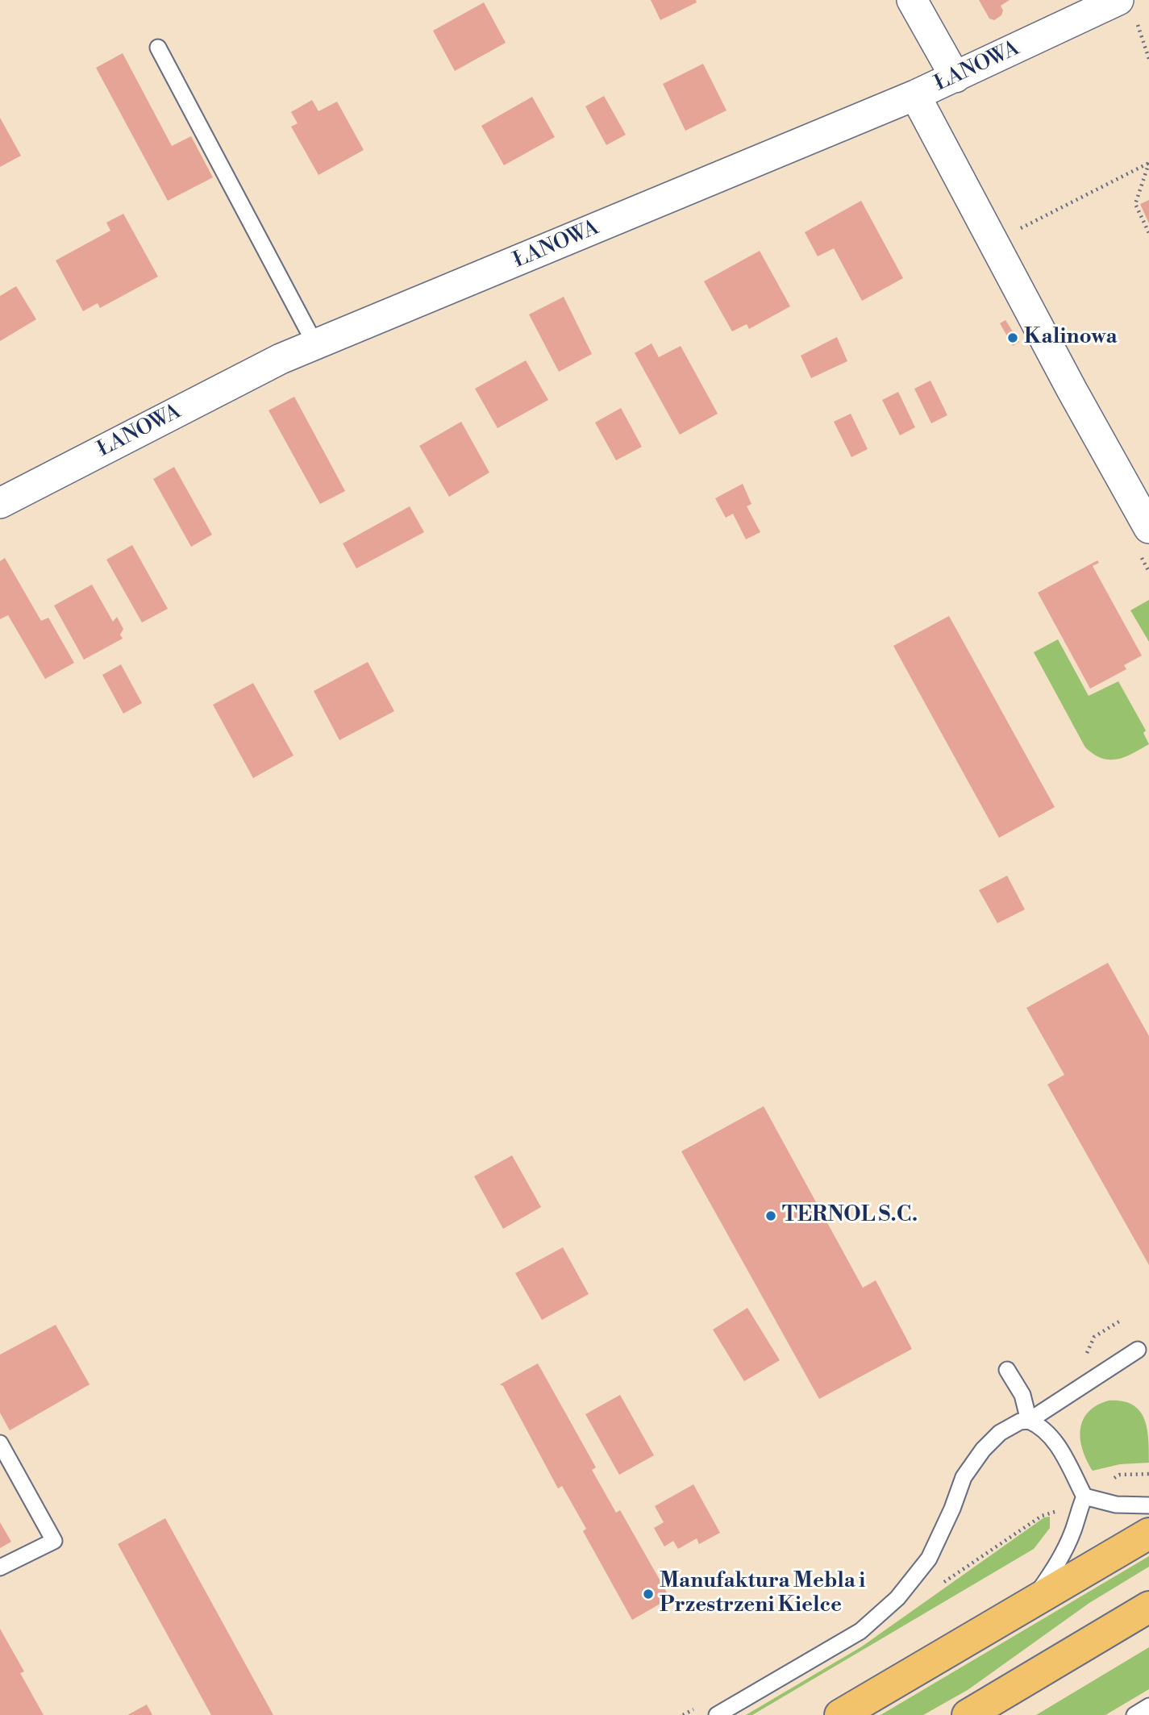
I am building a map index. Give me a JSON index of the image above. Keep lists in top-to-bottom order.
{
  "streets": {
    "street": ["ŁANOWA"]
  },
  "places": ["Kalinowa", "TERNOL S.C.", "Manufaktura Mebla i Przestrzeni Kielce"]
}
